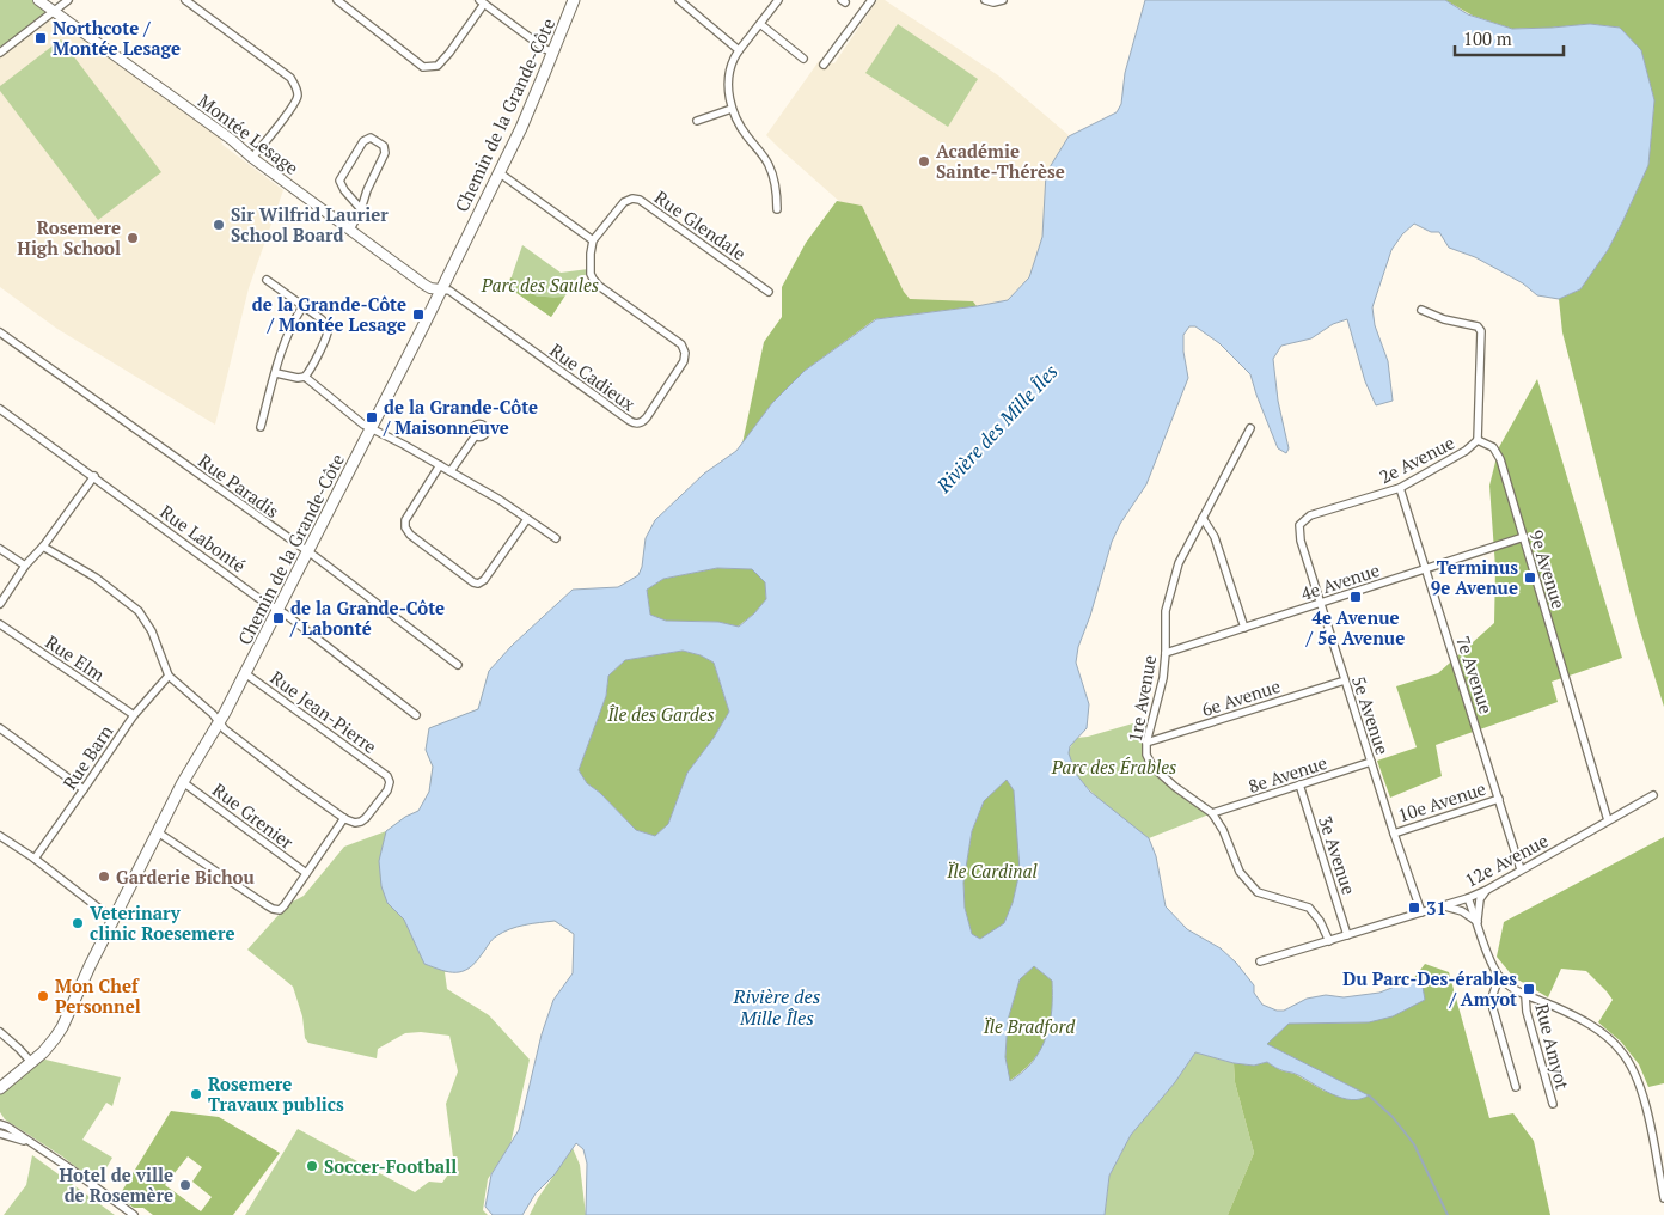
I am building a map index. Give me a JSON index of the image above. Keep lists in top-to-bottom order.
{
  "streets": {
    "main road": ["Chemin de la Grande-Côte"],
    "street": [
      "Montée Lesage",
      "Rue Glendale",
      "Rue Cadieux",
      "2e Avenue",
      "Rue Paradis",
      "Rue Labonté",
      "9e Avenue",
      "4e Avenue",
      "Rue Elm",
      "7e Avenue",
      "6e Avenue",
      "1re Avenue",
      "Rue Jean-Pierre",
      "5e Avenue",
      "Rue Barn",
      "8e Avenue",
      "10e Avenue",
      "Rue Grenier",
      "3e Avenue",
      "12e Avenue",
      "Rue Amyot"
    ]
  },
  "crossings": [
    ["Chemin de la Grande-Côte", "Montée Lesage"],
    ["Chemin de la Grande-Côte", "Rue Cadieux"],
    ["Chemin de la Grande-Côte", "Rue Paradis"],
    ["Chemin de la Grande-Côte", "Rue Labonté"],
    ["Chemin de la Grande-Côte", "Rue Jean-Pierre"],
    ["Chemin de la Grande-Côte", "Rue Grenier"],
    ["Montée Lesage", "Rue Cadieux"],
    ["Rue Glendale", "Rue Cadieux"],
    ["2e Avenue", "9e Avenue"],
    ["2e Avenue", "7e Avenue"],
    ["2e Avenue", "5e Avenue"],
    ["9e Avenue", "4e Avenue"],
    ["9e Avenue", "12e Avenue"],
    ["4e Avenue", "7e Avenue"],
    ["4e Avenue", "1re Avenue"],
    ["4e Avenue", "5e Avenue"],
    ["Rue Elm", "Rue Barn"],
    ["7e Avenue", "10e Avenue"],
    ["7e Avenue", "12e Avenue"],
    ["6e Avenue", "1re Avenue"],
    ["6e Avenue", "5e Avenue"],
    ["1re Avenue", "8e Avenue"],
    ["1re Avenue", "12e Avenue"],
    ["5e Avenue", "8e Avenue"],
    ["5e Avenue", "10e Avenue"],
    ["5e Avenue", "12e Avenue"],
    ["8e Avenue", "3e Avenue"],
    ["3e Avenue", "12e Avenue"]
  ],
  "water": ["Rivière des Mille Îles"],
  "parks": [
    "Parc des Saules",
    "Île des Gardes",
    "Parc des Érables",
    "Ïle Cardinal",
    "Ïle Bradford"
  ],
  "places": {
    "transit": [
      "Northcote / Montée Lesage",
      "de la Grande-Côte / Montée Lesage",
      "de la Grande-Côte / Maisonneuve",
      "Terminus 9e Avenue",
      "4e Avenue / 5e Avenue",
      "de la Grande-Côte / Labonté",
      "31",
      "Du Parc-Des-érables / Amyot"
    ],
    "other": [
      "Académie Sainte-Thérèse",
      "Sir Wilfrid Laurier School Board",
      "Rosemere High School",
      "Garderie Bichou",
      "Veterinary clinic Roesemere",
      "Mon Chef Personnel",
      "Rosemere Travaux publics",
      "Soccer-Football",
      "Hotel de ville de Rosemère"
    ]
  },
  "scale_bar": "100 m"
}
